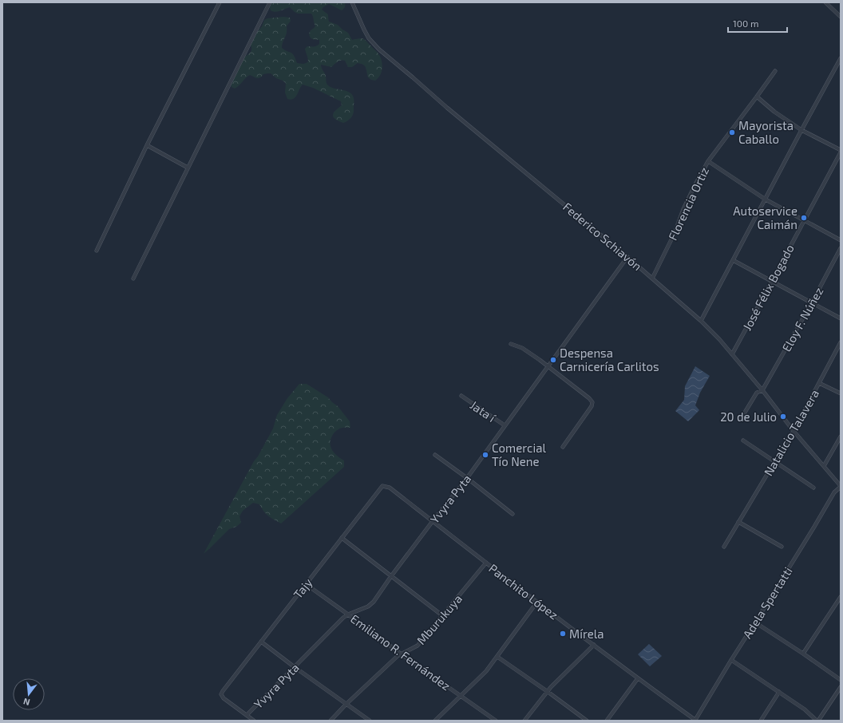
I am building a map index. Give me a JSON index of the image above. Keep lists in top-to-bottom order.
{
  "streets": {
    "street": [
      "Florencia Ortiz",
      "Federico Schiavón",
      "José Félix Bogado",
      "Eloy F. Núñez",
      "Jata í",
      "Natalicio Talavera",
      "Yvyra Pyta",
      "Tajy",
      "Panchito López",
      "Adela Spertatti",
      "Mburukuya",
      "Emiliano R. Fernández"
    ]
  },
  "crossings": [
    ["Florencia Ortiz", "Federico Schiavón"],
    ["Federico Schiavón", "José Félix Bogado"],
    ["Federico Schiavón", "Eloy F. Núñez"],
    ["Federico Schiavón", "Natalicio Talavera"],
    ["Federico Schiavón", "Yvyra Pyta"],
    ["Federico Schiavón", "Adela Spertatti"],
    ["Jata í", "Yvyra Pyta"],
    ["Yvyra Pyta", "Tajy"],
    ["Yvyra Pyta", "Panchito López"],
    ["Yvyra Pyta", "Emiliano R. Fernández"],
    ["Tajy", "Panchito López"],
    ["Tajy", "Emiliano R. Fernández"],
    ["Panchito López", "Adela Spertatti"],
    ["Panchito López", "Mburukuya"],
    ["Mburukuya", "Emiliano R. Fernández"]
  ],
  "places": [
    "Mayorista Caballo",
    "Autoservice Caimán",
    "Despensa Carnicería Carlitos",
    "20 de Julio",
    "Comercial Tío Nene",
    "Mírela"
  ],
  "scale_bar": "100 m",
  "north": "bottom"
}
